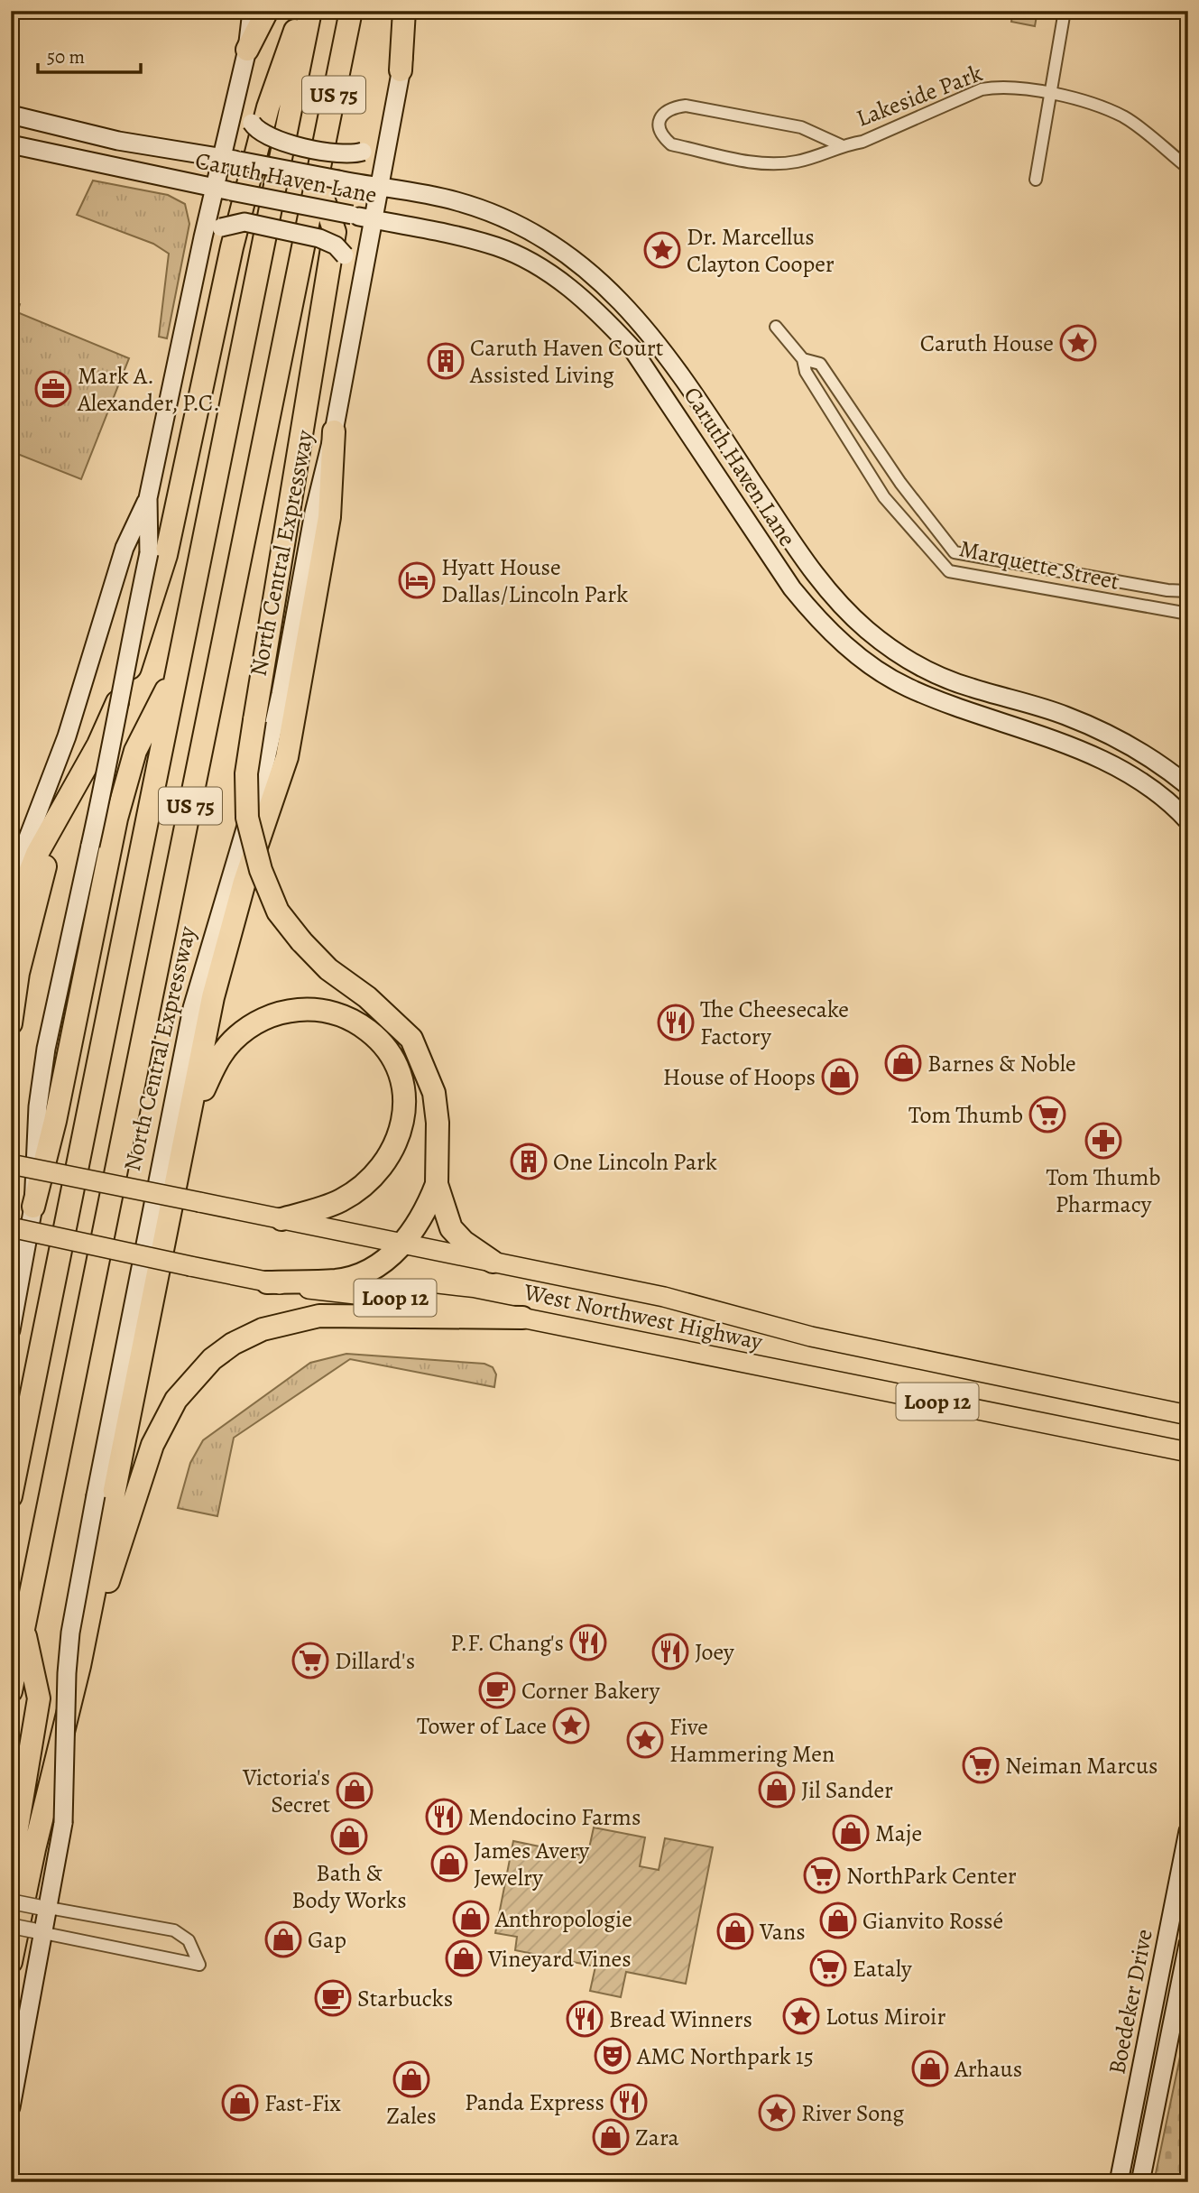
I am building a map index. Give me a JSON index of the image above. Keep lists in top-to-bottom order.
{
  "streets": {
    "highway": ["US 75", "North Central Expressway"],
    "main road": [
      "Caruth Haven Lane",
      "Loop 12",
      "West Northwest Highway",
      "Boedeker Drive"
    ],
    "street": ["Lakeside Park", "Marquette Street"]
  },
  "crossings": [
    ["Caruth Haven Lane", "North Central Expressway"]
  ],
  "places": {
    "place": [
      "Dr. Marcellus Clayton Cooper",
      "Caruth House",
      "Tower of Lace",
      "Five Hammering Men",
      "Lotus Miroir",
      "River Song"
    ],
    "building": ["Caruth Haven Court Assisted Living", "One Lincoln Park"],
    "office": ["Mark A. Alexander, P.C."],
    "hotel": ["Hyatt House Dallas/Lincoln Park"],
    "restaurant": [
      "The Cheesecake Factory",
      "P.F. Chang's",
      "Joey",
      "Mendocino Farms",
      "Bread Winners",
      "Panda Express"
    ],
    "shop": [
      "Barnes & Noble",
      "House of Hoops",
      "Jil Sander",
      "Victoria's Secret",
      "Maje",
      "Bath & Body Works",
      "James Avery Jewelry",
      "Anthropologie",
      "Gianvito Rossé",
      "Vans",
      "Gap",
      "Vineyard Vines",
      "Arhaus",
      "Zales",
      "Fast-Fix",
      "Zara"
    ],
    "supermarket": [
      "Tom Thumb",
      "Dillard's",
      "Neiman Marcus",
      "NorthPark Center",
      "Eataly"
    ],
    "pharmacy": ["Tom Thumb Pharmacy"],
    "cafe": ["Corner Bakery", "Starbucks"],
    "theatre": ["AMC Northpark 15"]
  },
  "scale_bar": "50 m"
}
